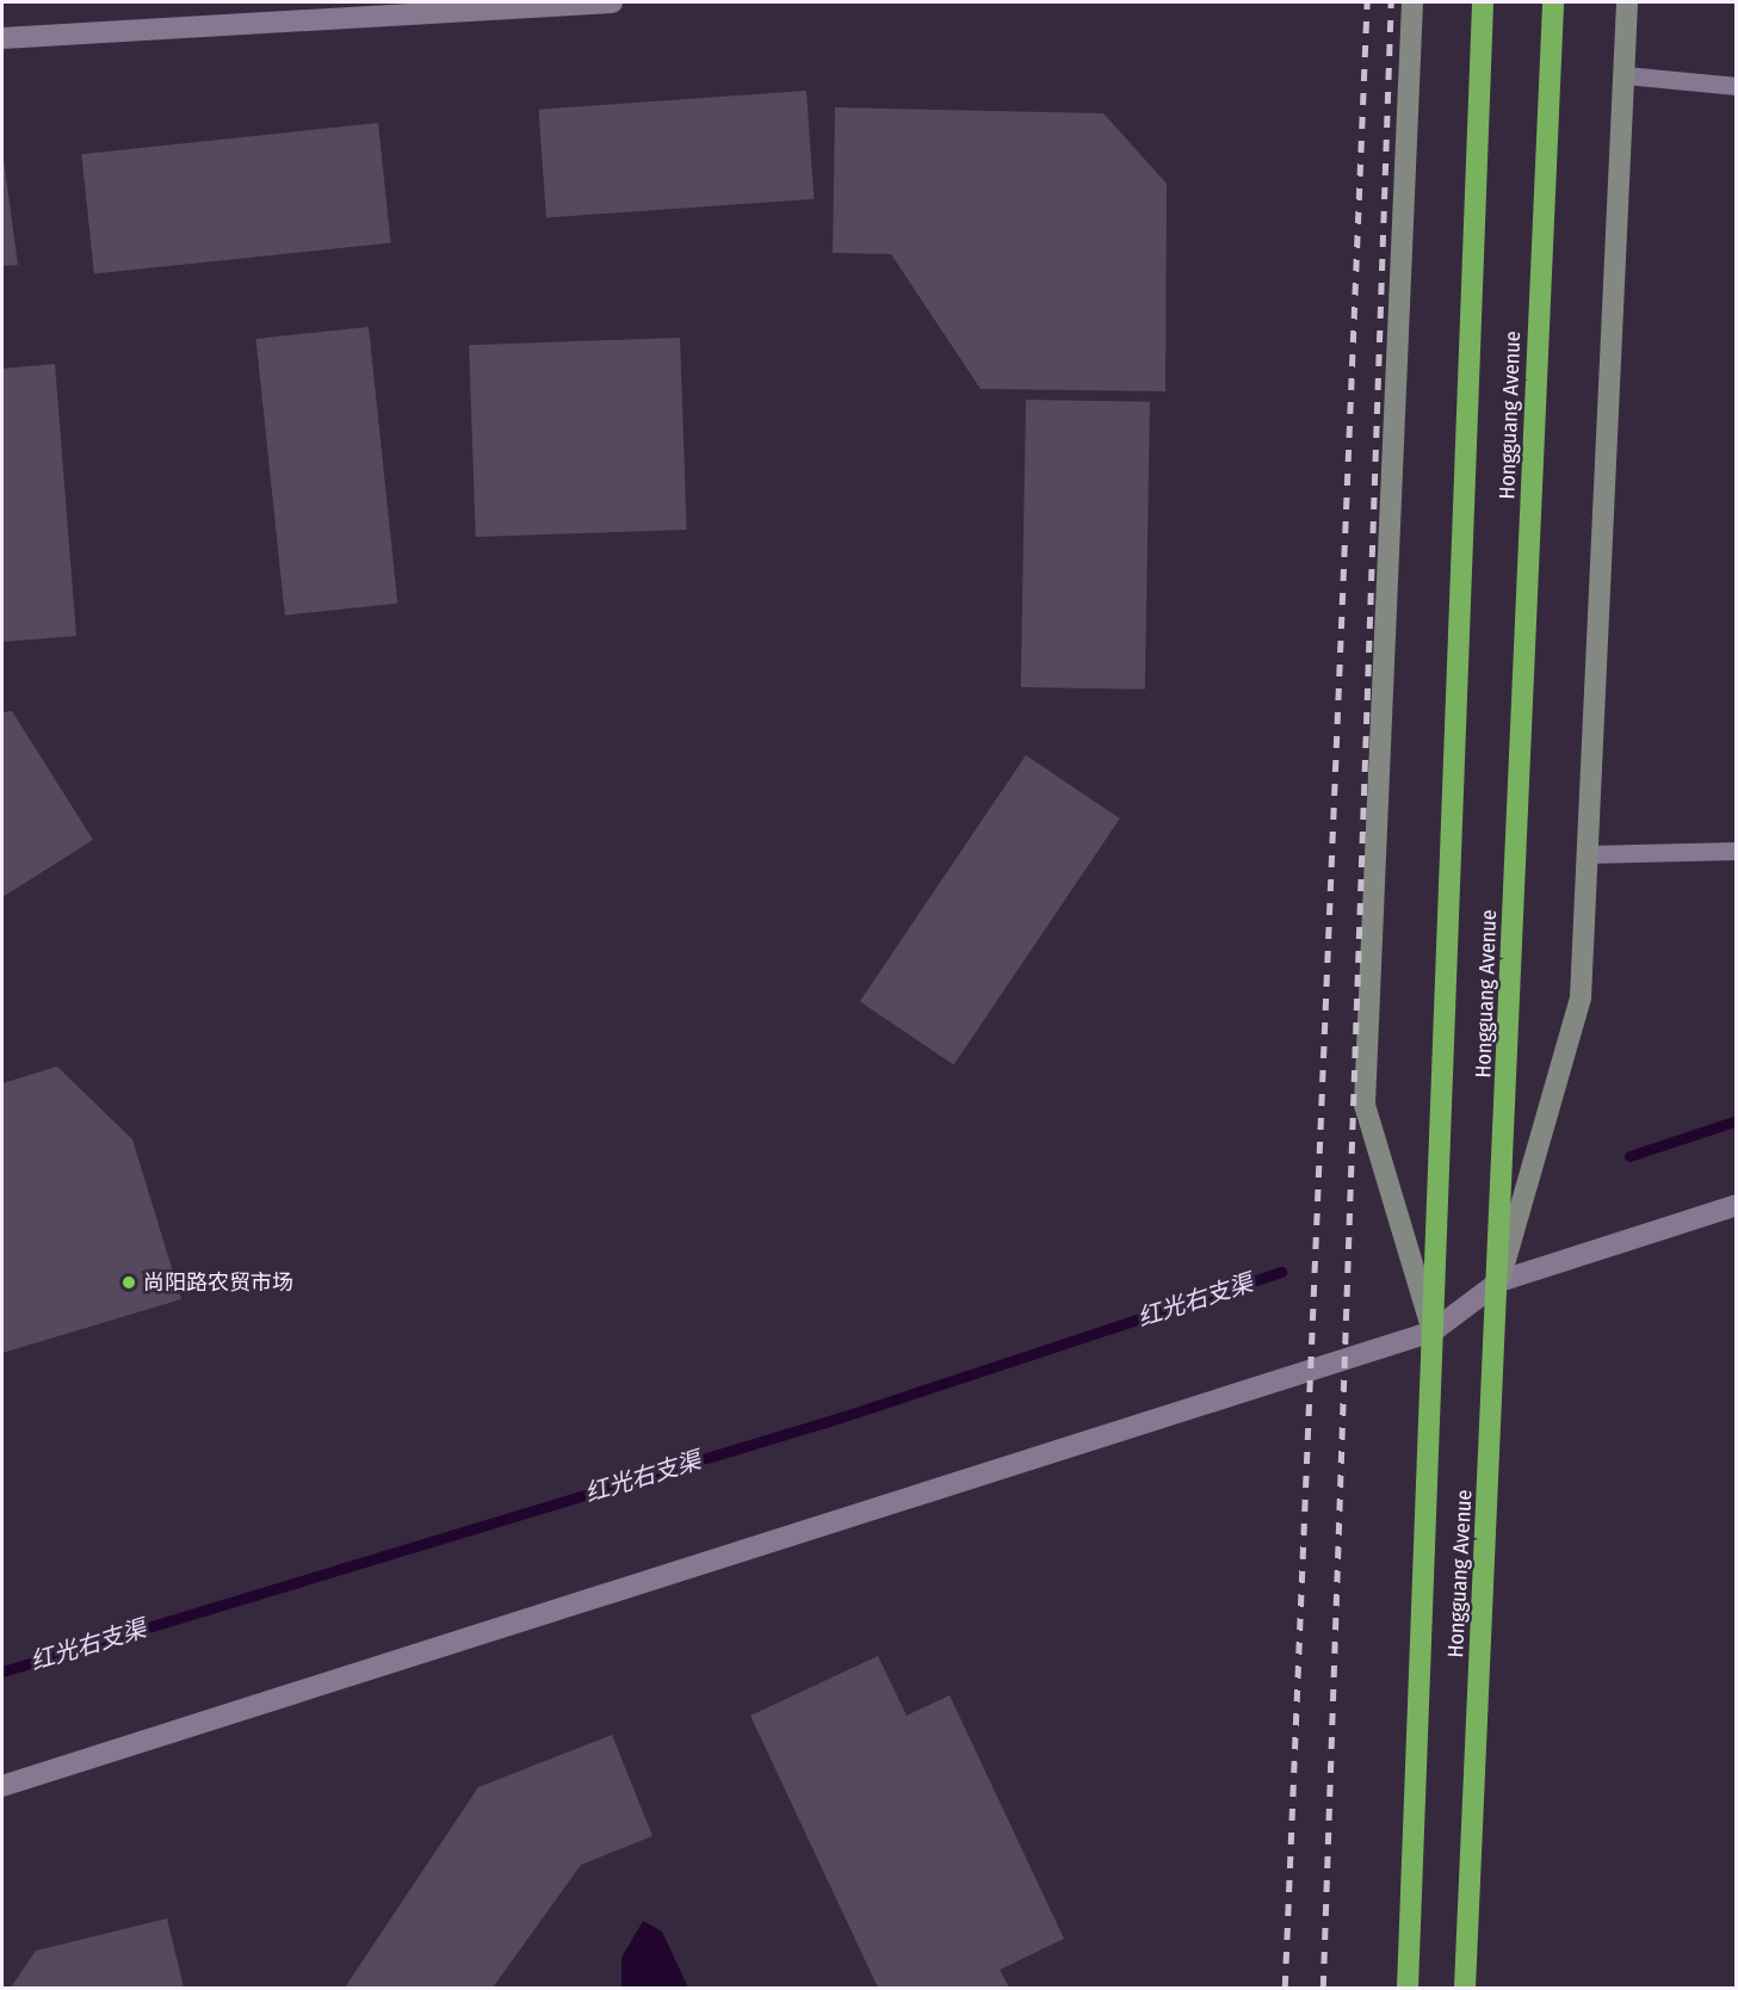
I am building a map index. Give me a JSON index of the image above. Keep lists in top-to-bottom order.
{
  "streets": {
    "highway": ["Hongguang Avenue"]
  },
  "water": ["红光右支渠"],
  "places": ["尚阳路农贸市场"]
}
